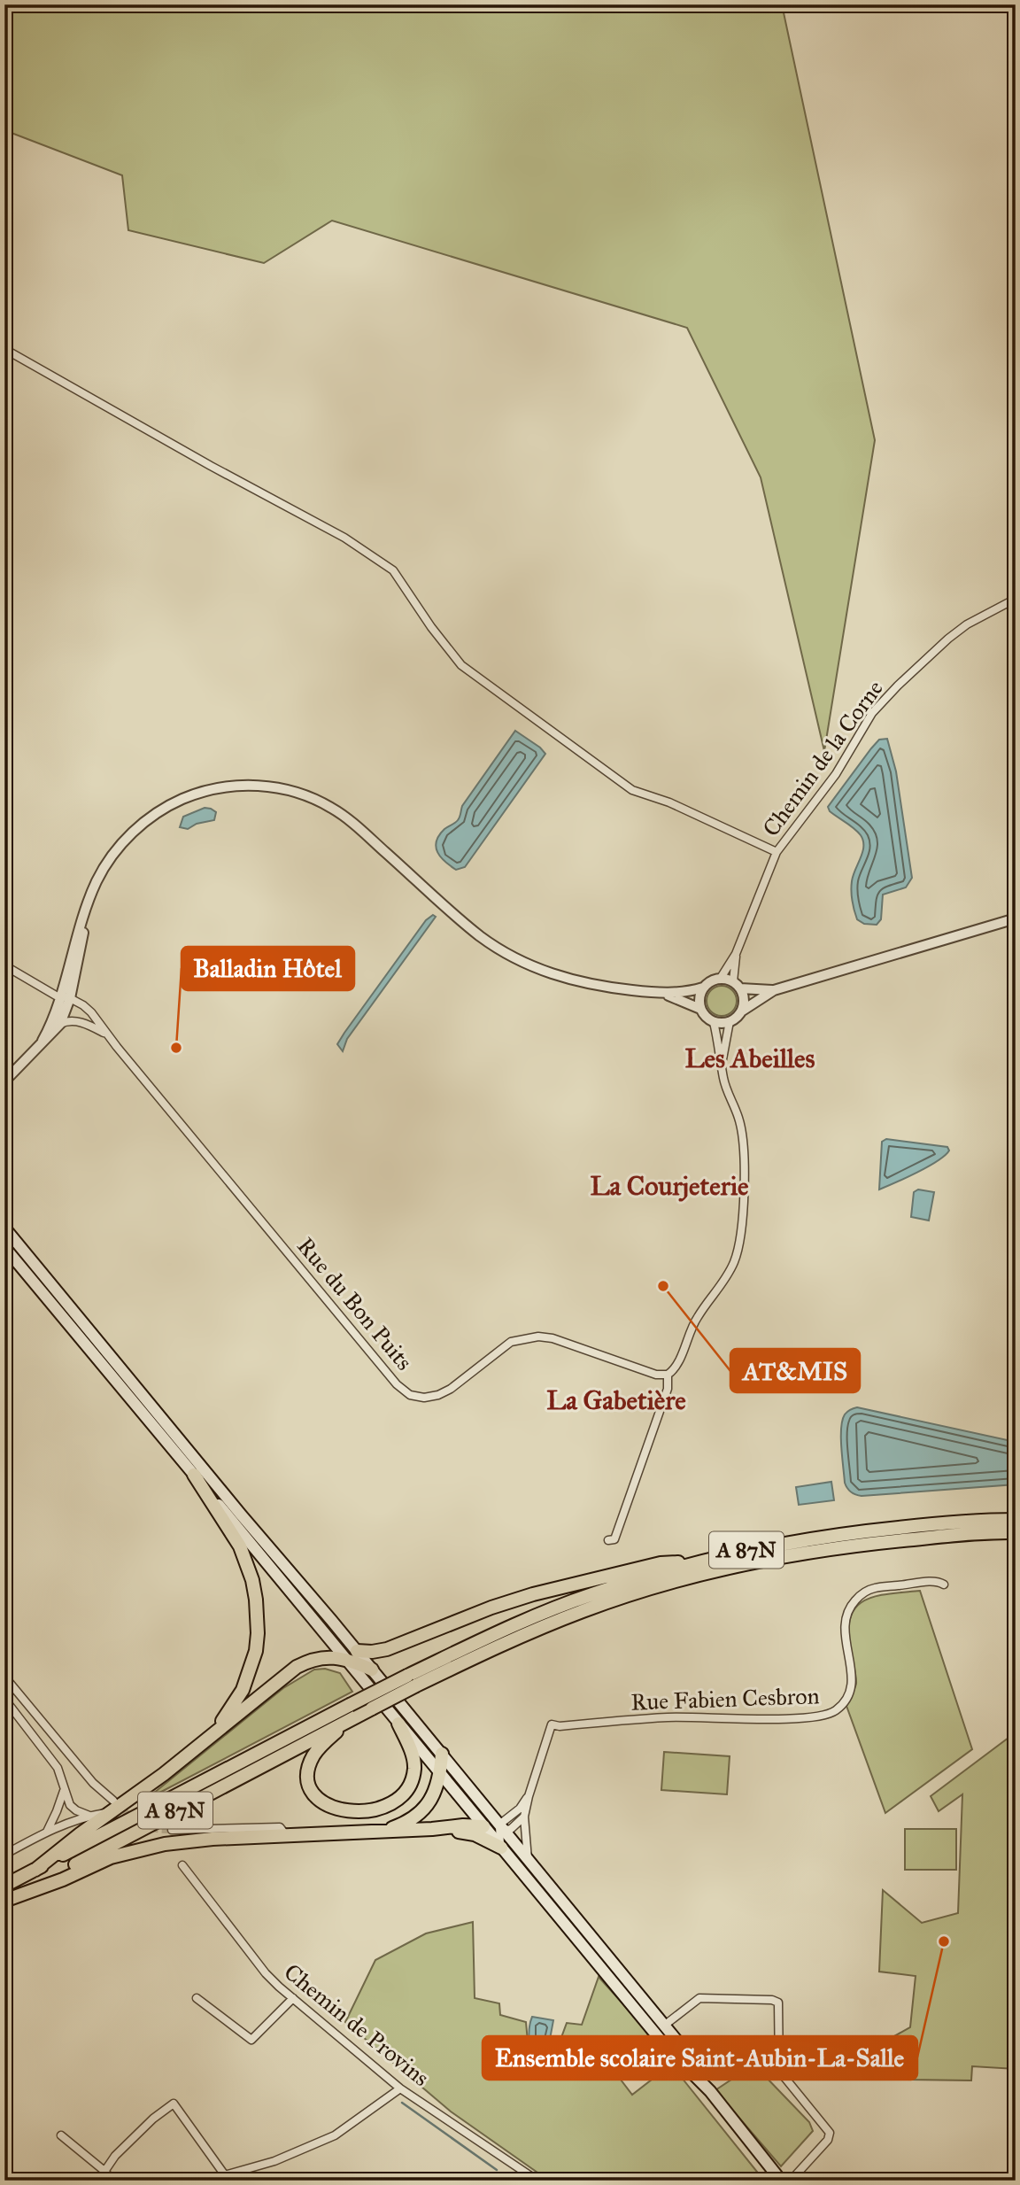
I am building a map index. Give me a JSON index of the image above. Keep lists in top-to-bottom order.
{
  "streets": {
    "highway": ["A 87N"],
    "street": [
      "Chemin de la Corne",
      "Rue du Bon Puits",
      "Rue Fabien Cesbron",
      "Chemin de Provins"
    ]
  },
  "districts": ["Les Abeilles", "La Courjeterie", "La Gabetière"],
  "places": ["Balladin Hôtel", "AT&MIS", "Ensemble scolaire Saint-Aubin-La-Salle"]
}
